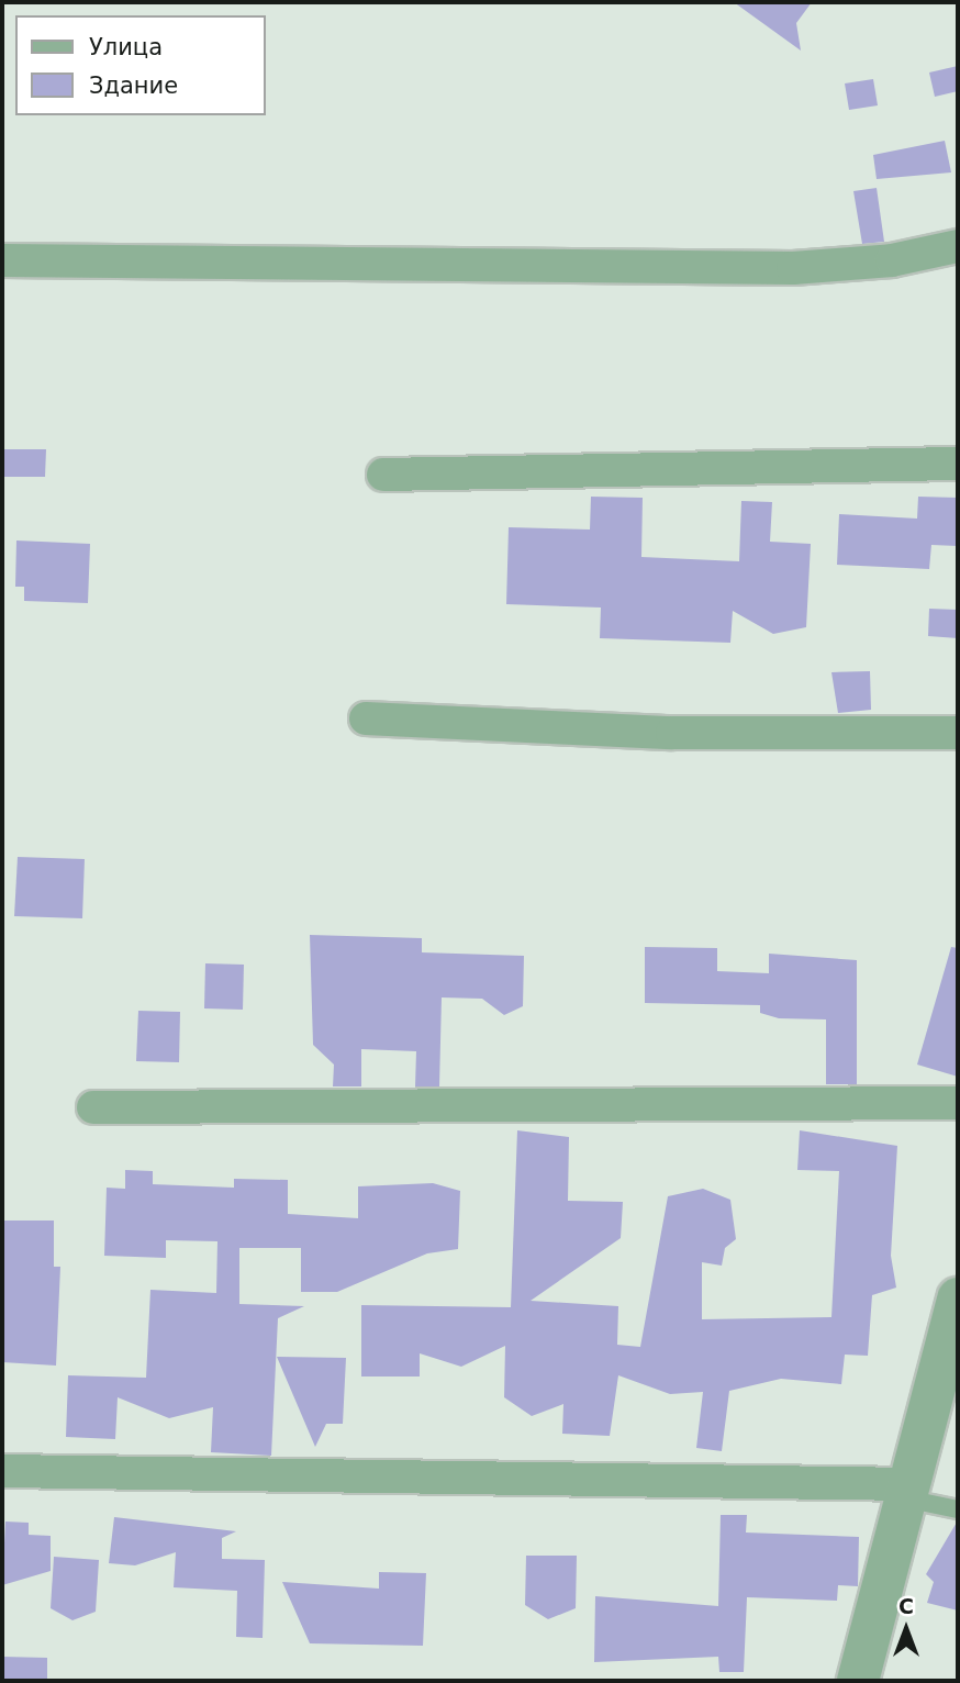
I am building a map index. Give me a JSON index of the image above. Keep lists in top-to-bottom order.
{
  "legend": ["Улица", "Здание"],
  "north": "top"
}
